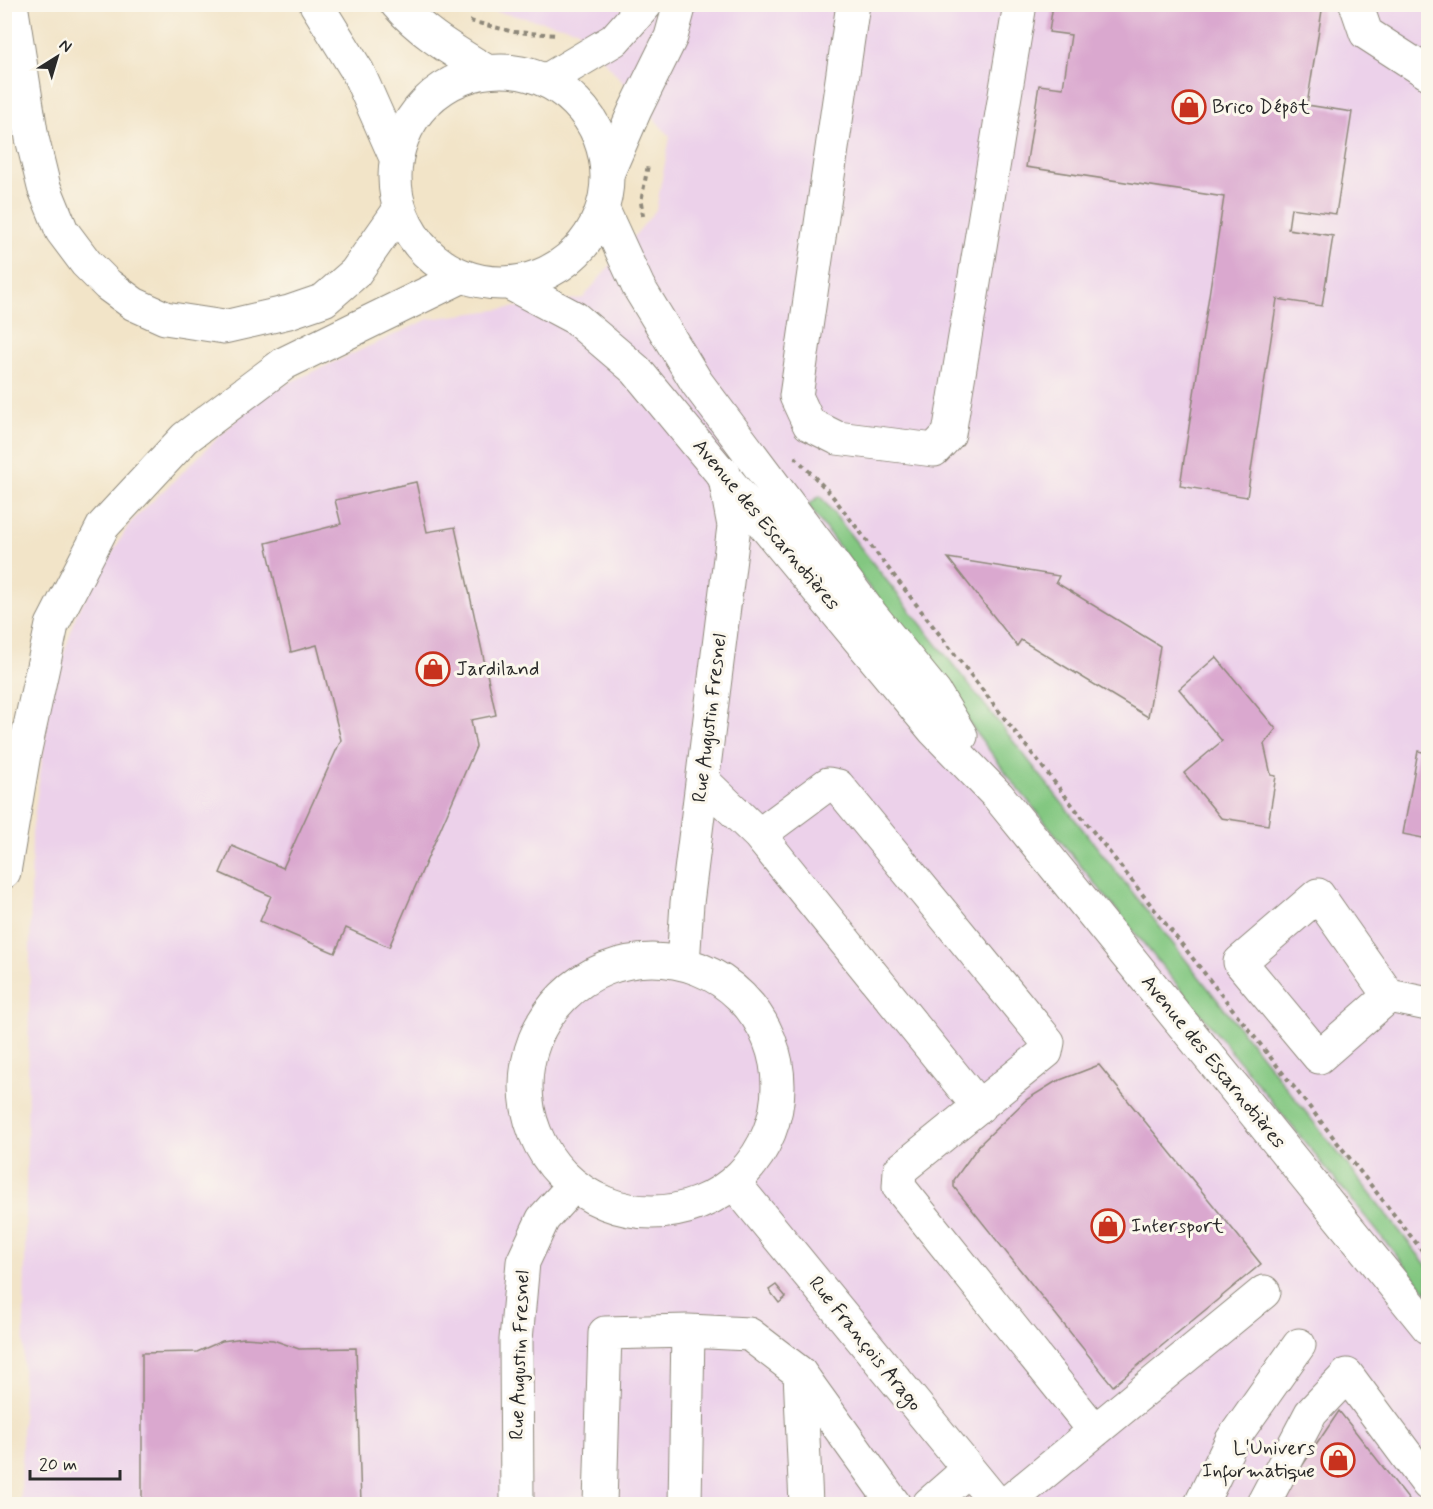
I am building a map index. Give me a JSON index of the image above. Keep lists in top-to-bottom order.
{
  "streets": {
    "main road": ["Avenue des Escarnotières", "Rue Augustin Fresnel", "Rue François Arago"]
  },
  "crossings": [
    ["Avenue des Escarnotières", "Rue Augustin Fresnel"]
  ],
  "places": {
    "shop": [
      "Brico Dépôt",
      "Jardiland",
      "Intersport",
      "L'Univers Informatique"
    ]
  },
  "scale_bar": "20 m",
  "north": "top right"
}
